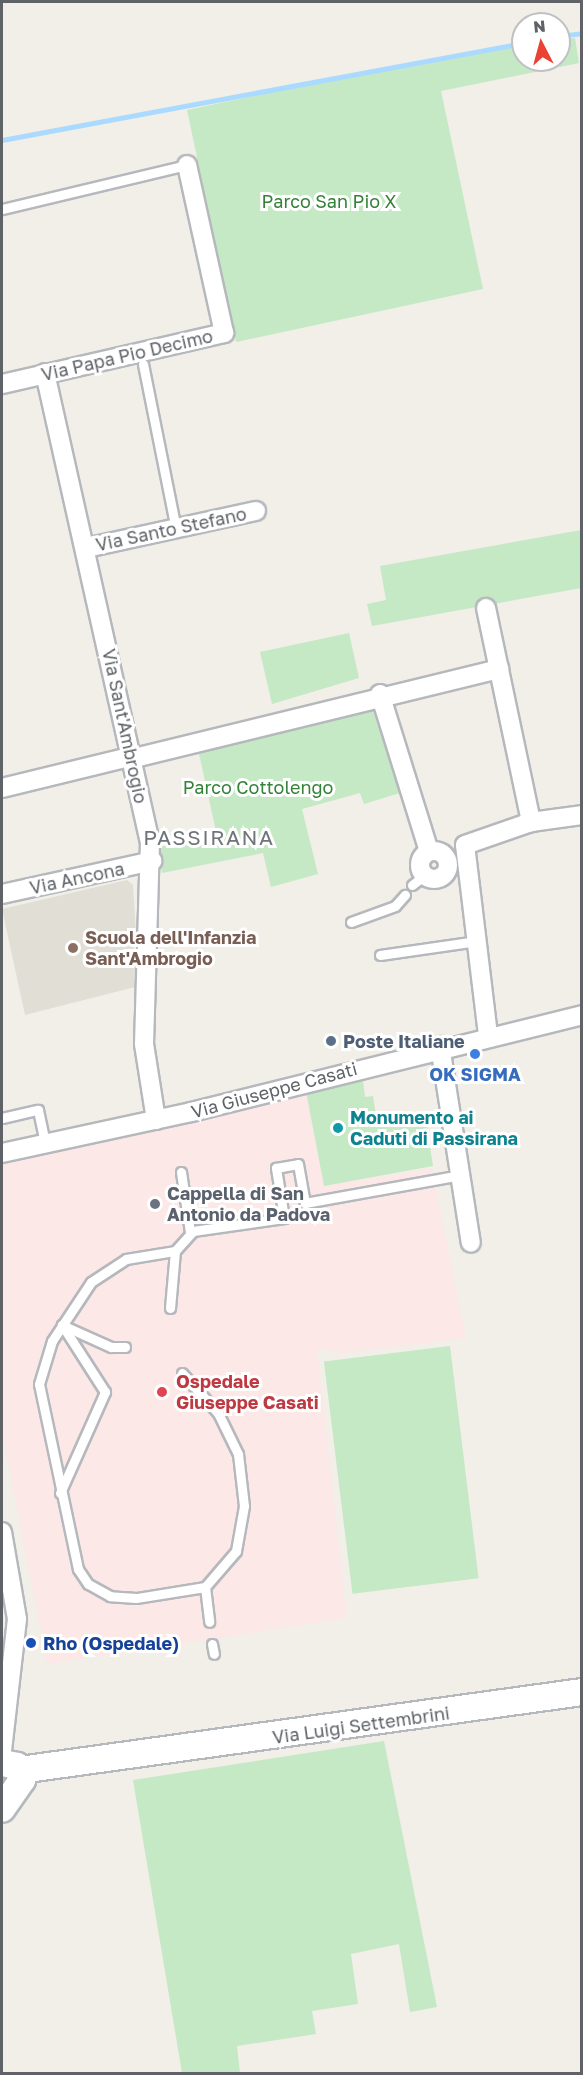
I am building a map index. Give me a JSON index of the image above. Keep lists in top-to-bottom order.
{
  "streets": {
    "street": [
      "Via Papa Pio Decimo",
      "Via Santo Stefano",
      "Via Sant'Ambrogio",
      "Via Ancona",
      "Via Giuseppe Casati",
      "Via Luigi Settembrini"
    ]
  },
  "crossings": [
    ["Via Papa Pio Decimo", "Via Sant'Ambrogio"],
    ["Via Santo Stefano", "Via Sant'Ambrogio"],
    ["Via Sant'Ambrogio", "Via Ancona"],
    ["Via Sant'Ambrogio", "Via Giuseppe Casati"]
  ],
  "districts": ["PASSIRANA"],
  "parks": ["Parco San Pio X", "Parco Cottolengo"],
  "places": [
    "Scuola dell'Infanzia Sant'Ambrogio",
    "Poste Italiane",
    "OK SIGMA",
    "Monumento ai Caduti di Passirana",
    "Cappella di San Antonio da Padova",
    "Ospedale Giuseppe Casati",
    "Rho (Ospedale)"
  ],
  "north": "top"
}
